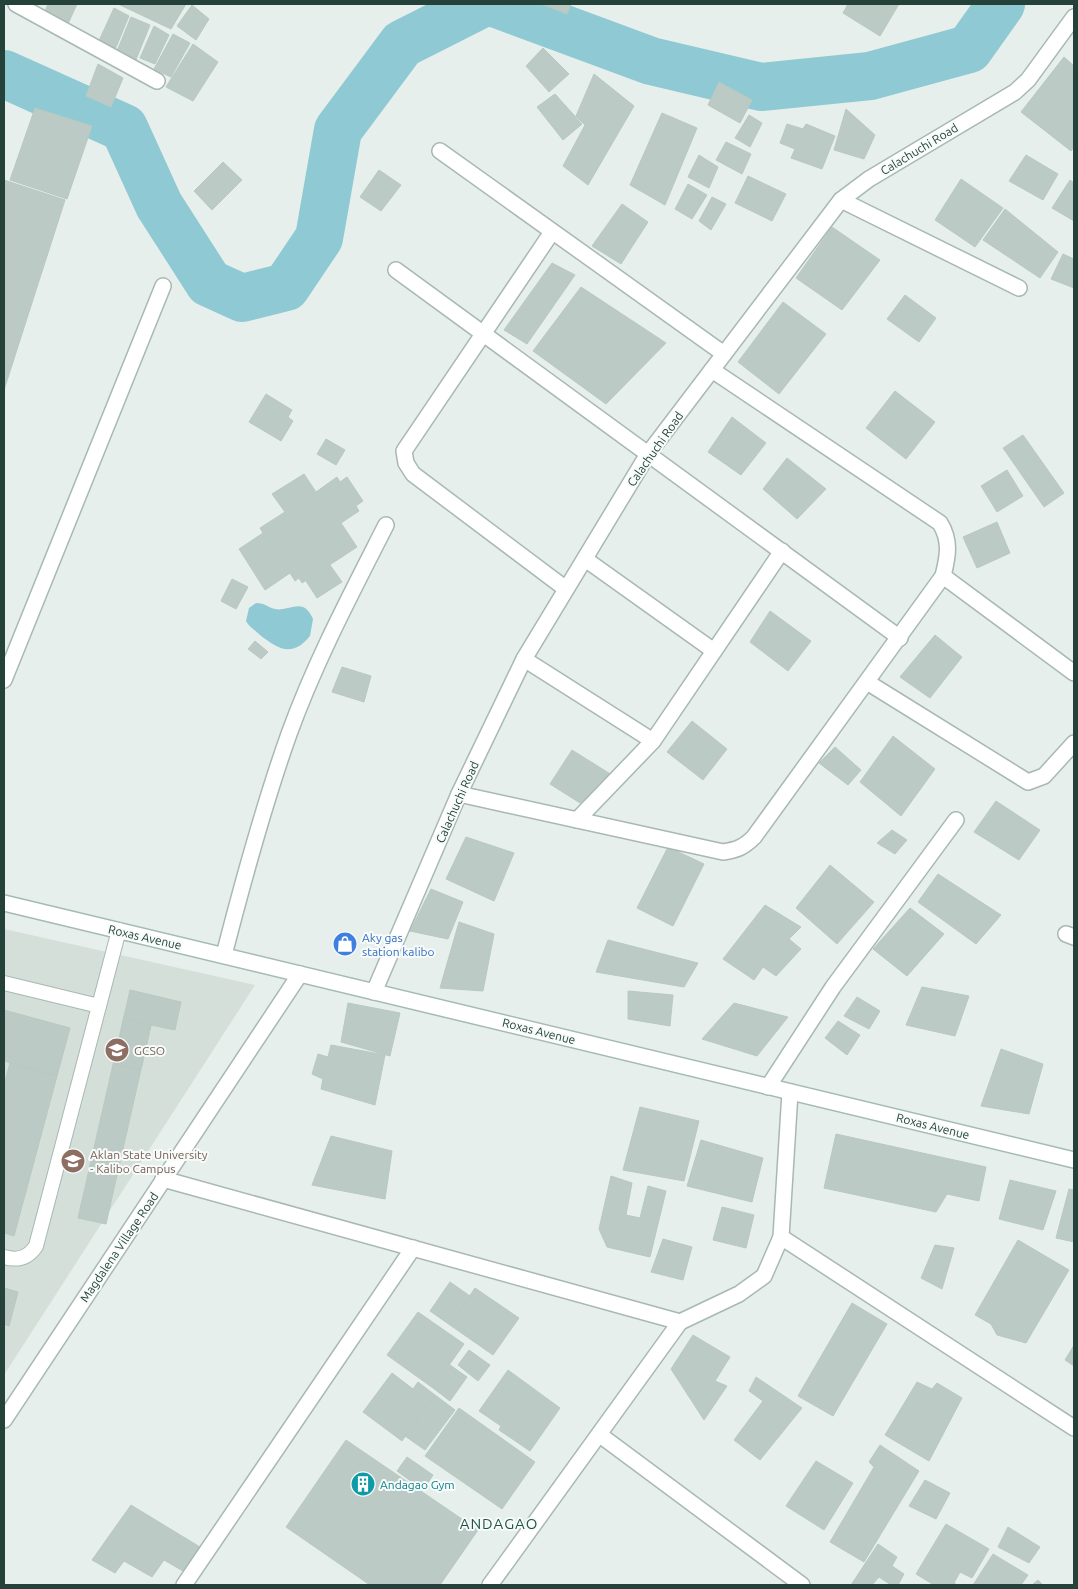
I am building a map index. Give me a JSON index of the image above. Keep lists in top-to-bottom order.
{
  "streets": {
    "street": ["Calachuchi Road", "Roxas Avenue", "Magdalena Village Road"]
  },
  "crossings": [
    ["Calachuchi Road", "Roxas Avenue"],
    ["Roxas Avenue", "Magdalena Village Road"]
  ],
  "districts": ["ANDAGAO"],
  "places": {
    "shop": ["Aky gas station kalibo"],
    "school or university": ["GCSO", "Aklan State University - Kalibo Campus"],
    "building": ["Andagao Gym"]
  }
}
